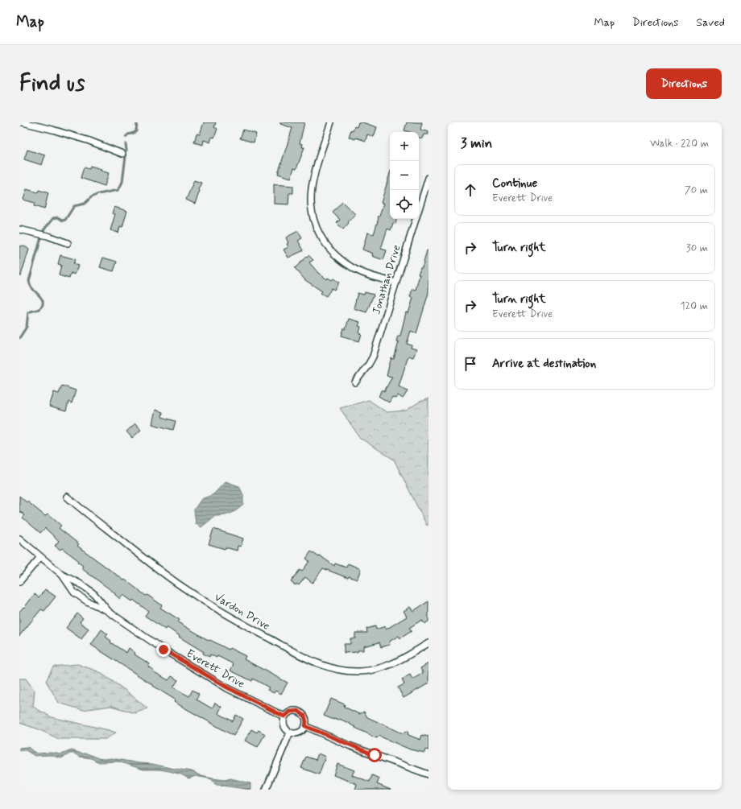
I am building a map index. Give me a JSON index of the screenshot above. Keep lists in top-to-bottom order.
{
  "streets": {
    "street": ["Jonathan Drive", "Vardon Drive", "Everett Drive"]
  },
  "page": {
    "header": "Map",
    "nav": ["Map", "Directions", "Saved"],
    "buttons": "Directions",
    "title": "Find us",
    "heading": ["3 min", "Walk · 220 m"],
    "map_buttons": ["+", "−"],
    "list": [
      ["Continue", "Everett Drive", "70 m"],
      ["Turn right", "30 m"],
      ["Turn right", "Everett Drive", "120 m"],
      "Arrive at destination"
    ]
  }
}
